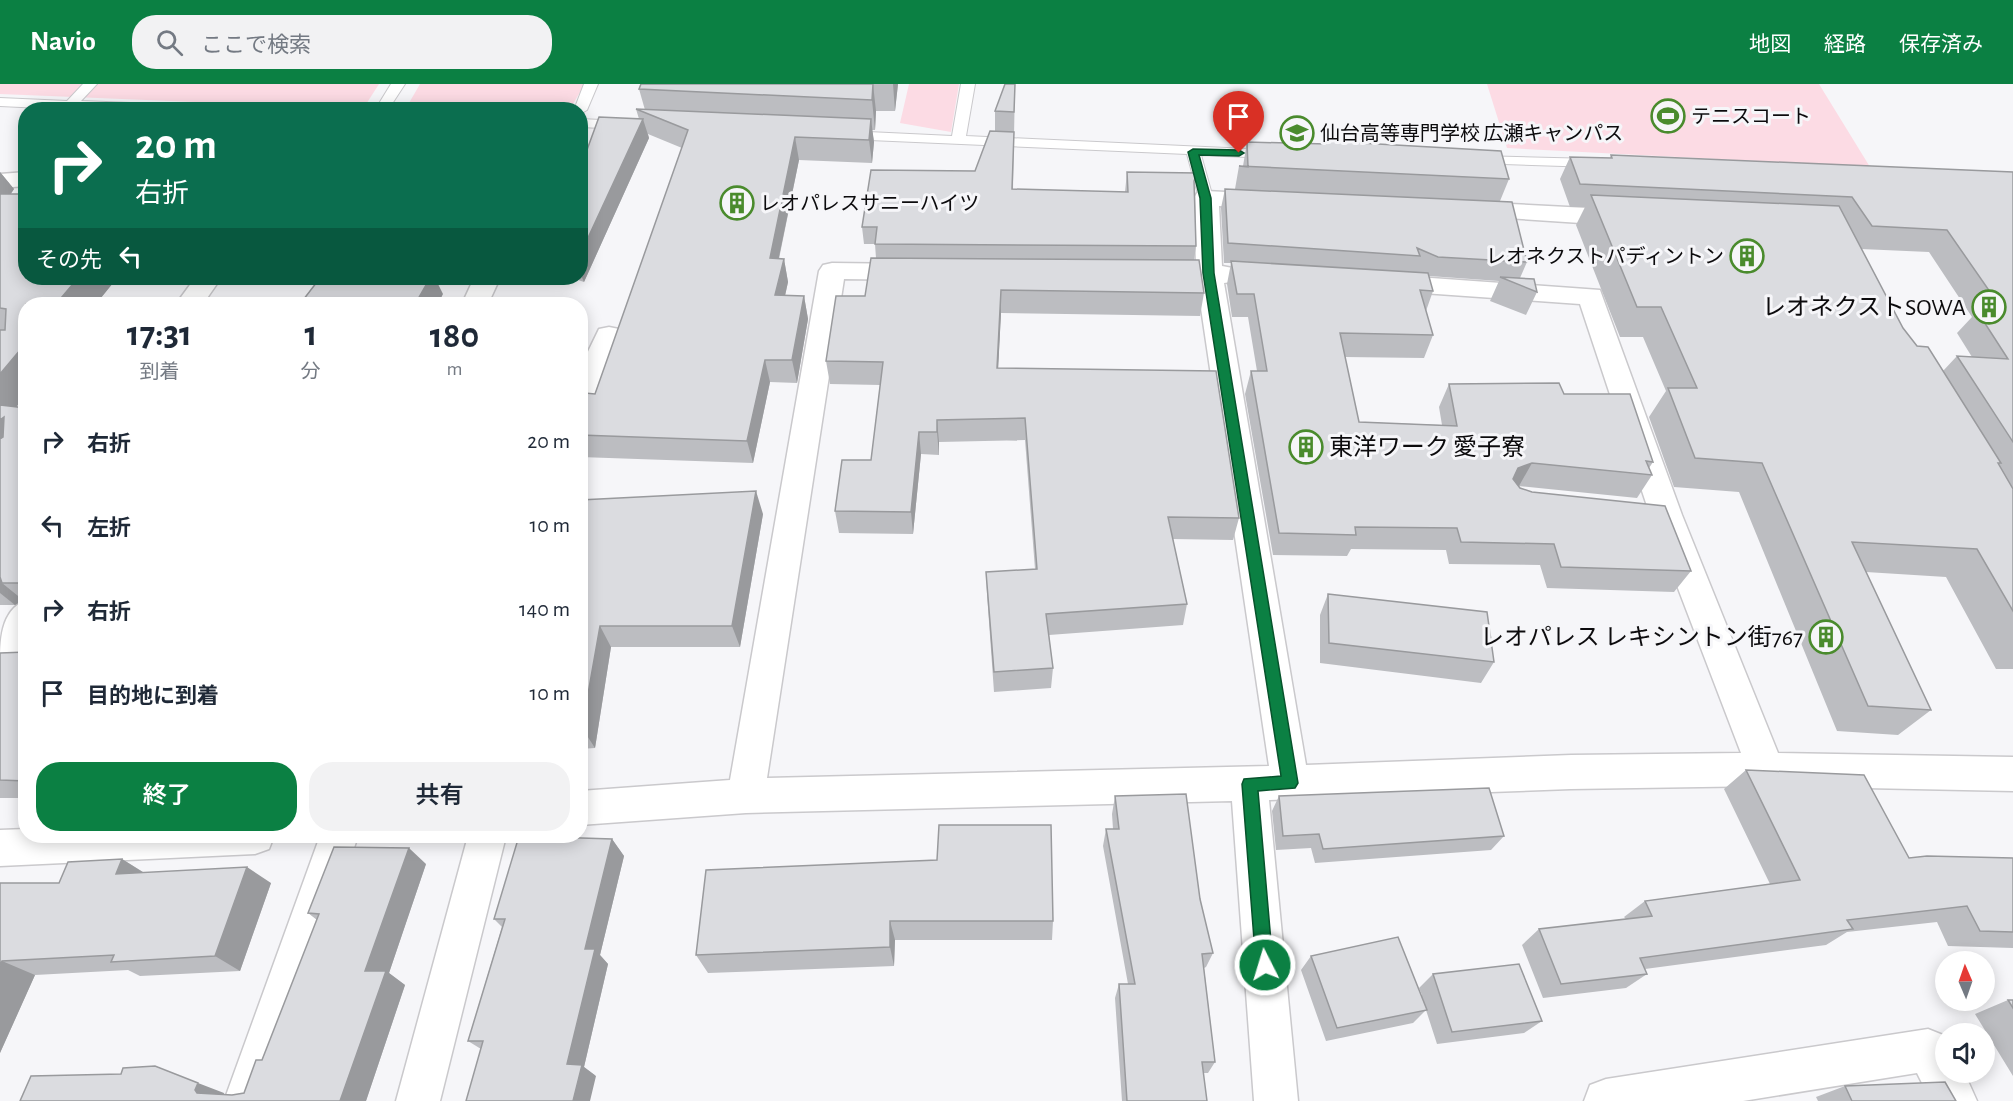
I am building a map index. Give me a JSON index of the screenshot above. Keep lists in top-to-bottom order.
{
  "places": {
    "sports": ["テニスコート"],
    "school or university": ["仙台高等専門学校 広瀬キャンパス"],
    "building": [
      "レオパレスサニーハイツ",
      "レオネクストパディントン",
      "レオネクストSOWA",
      "東洋ワーク 愛子寮",
      "レオパレス レキシントン街767"
    ]
  },
  "north": "top",
  "page": {
    "header": "Navio",
    "search": "ここで検索",
    "nav": ["地図", "経路", "保存済み"],
    "turn": ["20 m", "右折"],
    "then": "その先",
    "eta": [
      "17:31",
      "到着",
      "1",
      "分",
      "180",
      "m"
    ],
    "list": [
      {
        "name": "右折",
        "value": "20 m"
      },
      {
        "name": "左折",
        "value": "10 m"
      },
      {
        "name": "右折",
        "value": "140 m"
      },
      {
        "name": "目的地に到着",
        "value": "10 m"
      }
    ],
    "buttons": ["終了", "共有"]
  }
}
